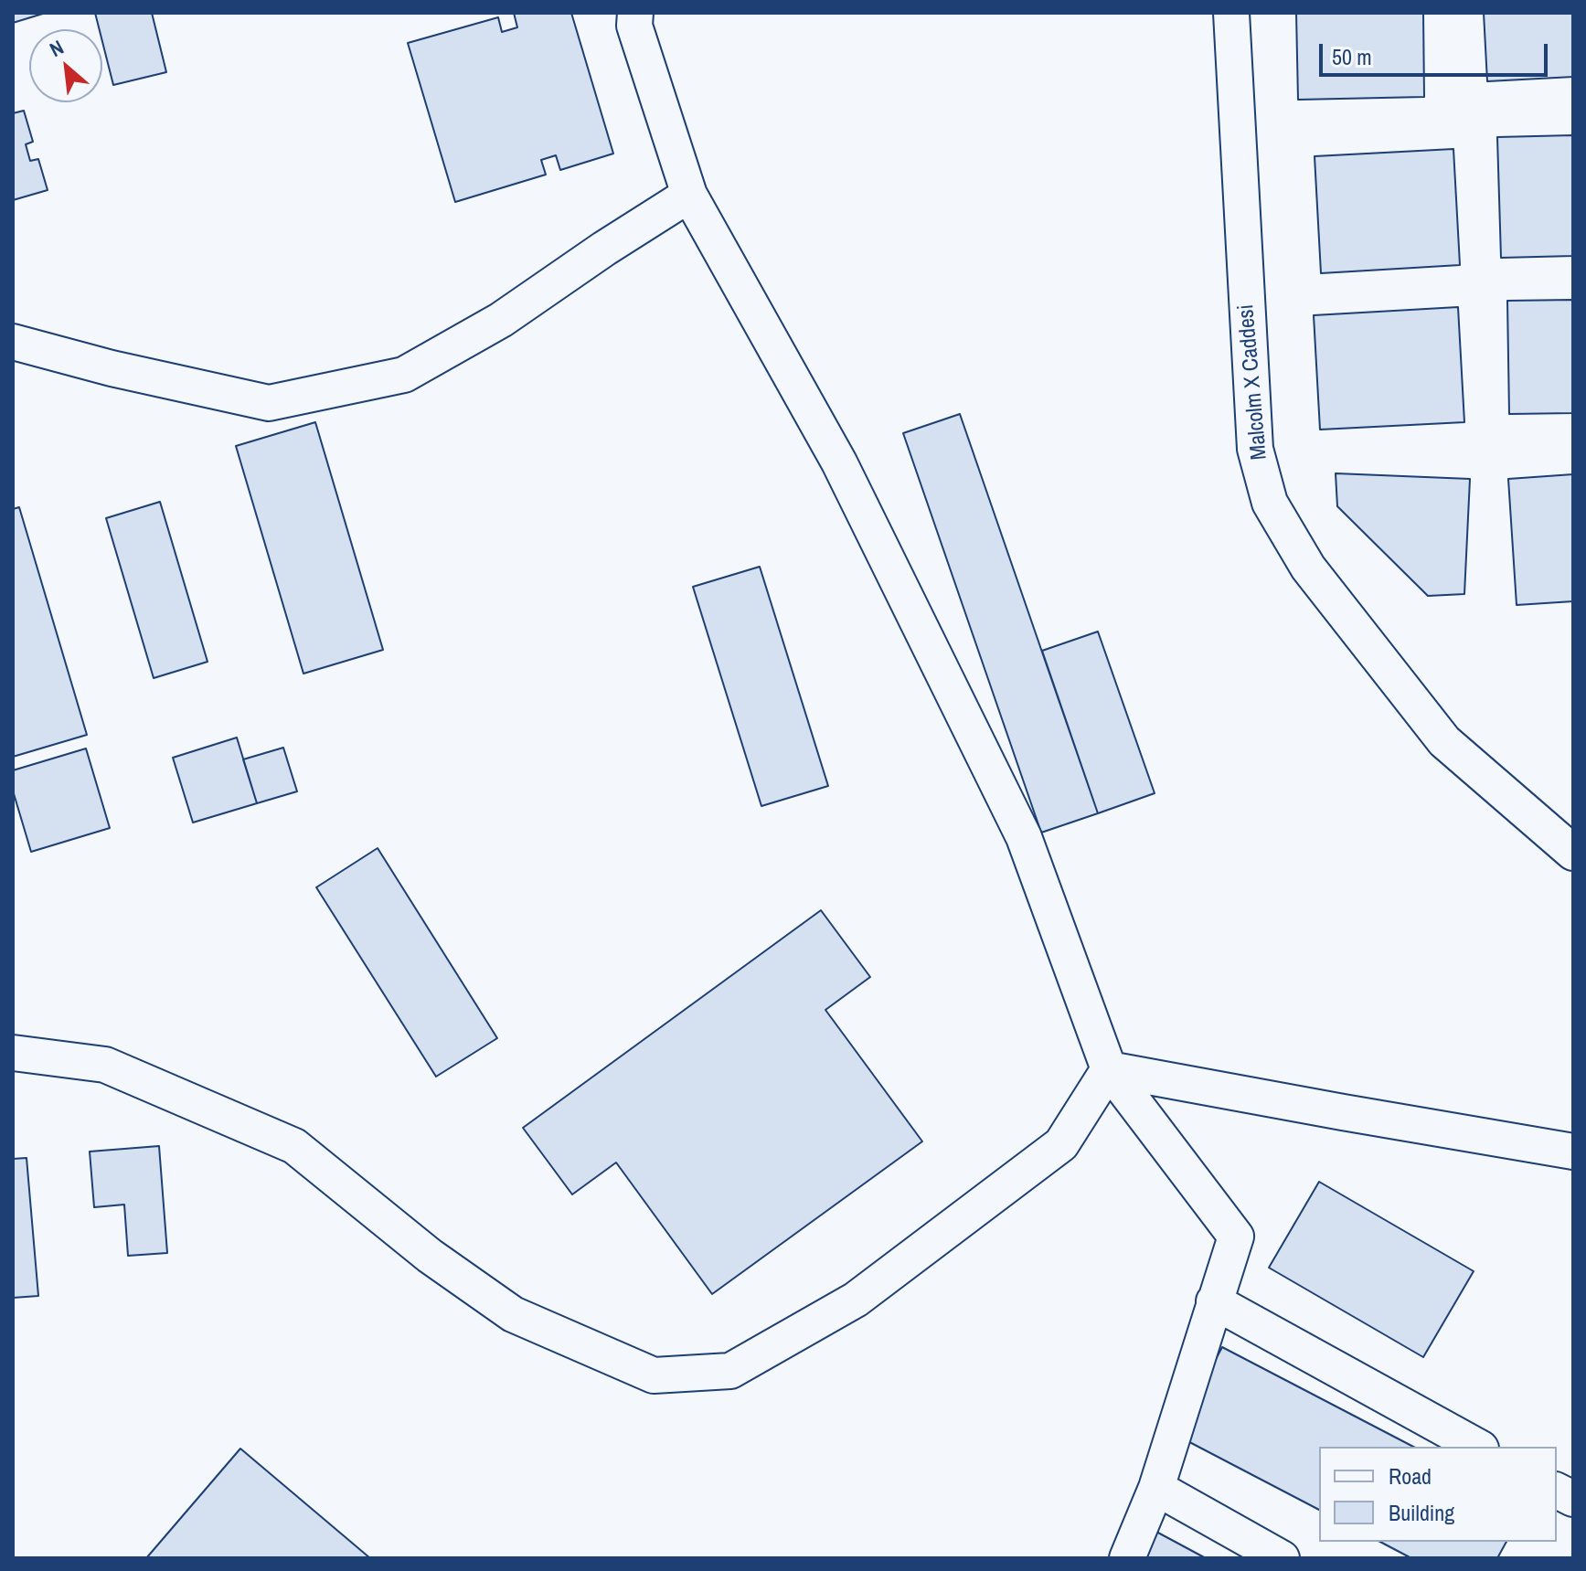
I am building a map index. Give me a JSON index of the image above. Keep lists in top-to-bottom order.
{
  "streets": {
    "street": ["Malcolm X Caddesi"]
  },
  "legend": ["Road", "Building"],
  "scale_bar": "50 m",
  "north": "top left"
}
